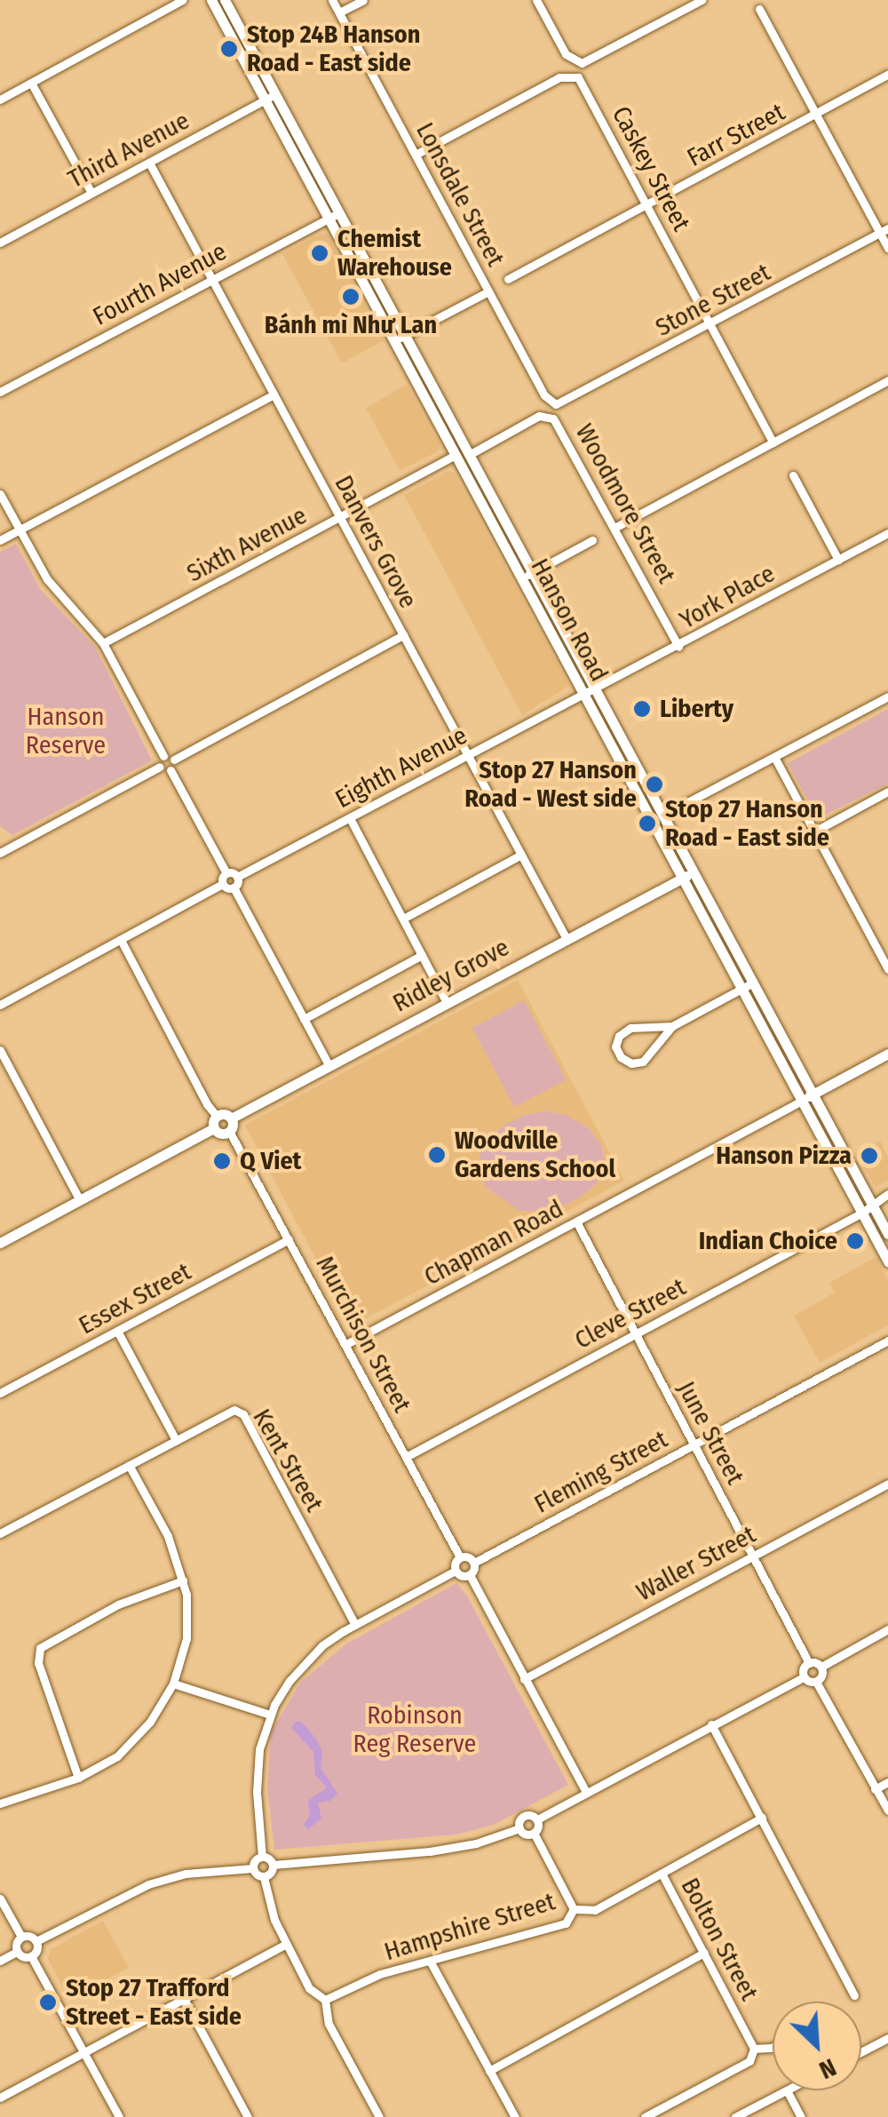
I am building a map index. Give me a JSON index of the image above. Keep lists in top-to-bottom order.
{
  "streets": {
    "main road": ["Hanson Road", "Ridley Grove"],
    "street": [
      "Farr Street",
      "Third Avenue",
      "Caskey Street",
      "Lonsdale Street",
      "Fourth Avenue",
      "Stone Street",
      "Woodmore Street",
      "Danvers Grove",
      "Sixth Avenue",
      "York Place",
      "Eighth Avenue",
      "Chapman Road",
      "Essex Street",
      "Cleve Street",
      "Murchison Street",
      "June Street",
      "Kent Street",
      "Fleming Street",
      "Waller Street",
      "Hampshire Street",
      "Bolton Street"
    ]
  },
  "crossings": [
    ["Farr Street", "Caskey Street"],
    ["Third Avenue", "Danvers Grove"],
    ["Third Avenue", "Hanson Road"],
    ["Caskey Street", "Lonsdale Street"],
    ["Caskey Street", "Stone Street"],
    ["Lonsdale Street", "Stone Street"],
    ["Fourth Avenue", "Danvers Grove"],
    ["Fourth Avenue", "Hanson Road"],
    ["Woodmore Street", "York Place"],
    ["Woodmore Street", "Hanson Road"],
    ["Danvers Grove", "Sixth Avenue"],
    ["Danvers Grove", "Eighth Avenue"],
    ["Danvers Grove", "Ridley Grove"],
    ["Sixth Avenue", "Hanson Road"],
    ["York Place", "Hanson Road"],
    ["York Place", "Eighth Avenue"],
    ["Hanson Road", "Eighth Avenue"],
    ["Hanson Road", "Ridley Grove"],
    ["Hanson Road", "Chapman Road"],
    ["Hanson Road", "Cleve Street"],
    ["Chapman Road", "Murchison Street"],
    ["Chapman Road", "June Street"],
    ["Essex Street", "Murchison Street"],
    ["Cleve Street", "Murchison Street"],
    ["Cleve Street", "June Street"],
    ["Murchison Street", "Fleming Street"],
    ["June Street", "Fleming Street"],
    ["June Street", "Waller Street"],
    ["Hampshire Street", "Bolton Street"]
  ],
  "parks": ["Hanson Reserve", "Robinson Reg Reserve"],
  "places": [
    "Stop 24B Hanson Road - East side",
    "Chemist Warehouse",
    "Bánh mì Như Lan",
    "Liberty",
    "Stop 27 Hanson Road - West side",
    "Stop 27 Hanson Road - East side",
    "Woodville Gardens School",
    "Hanson Pizza",
    "Q Viet",
    "Indian Choice",
    "Stop 27 Trafford Street - East side"
  ],
  "north": "bottom right"
}
